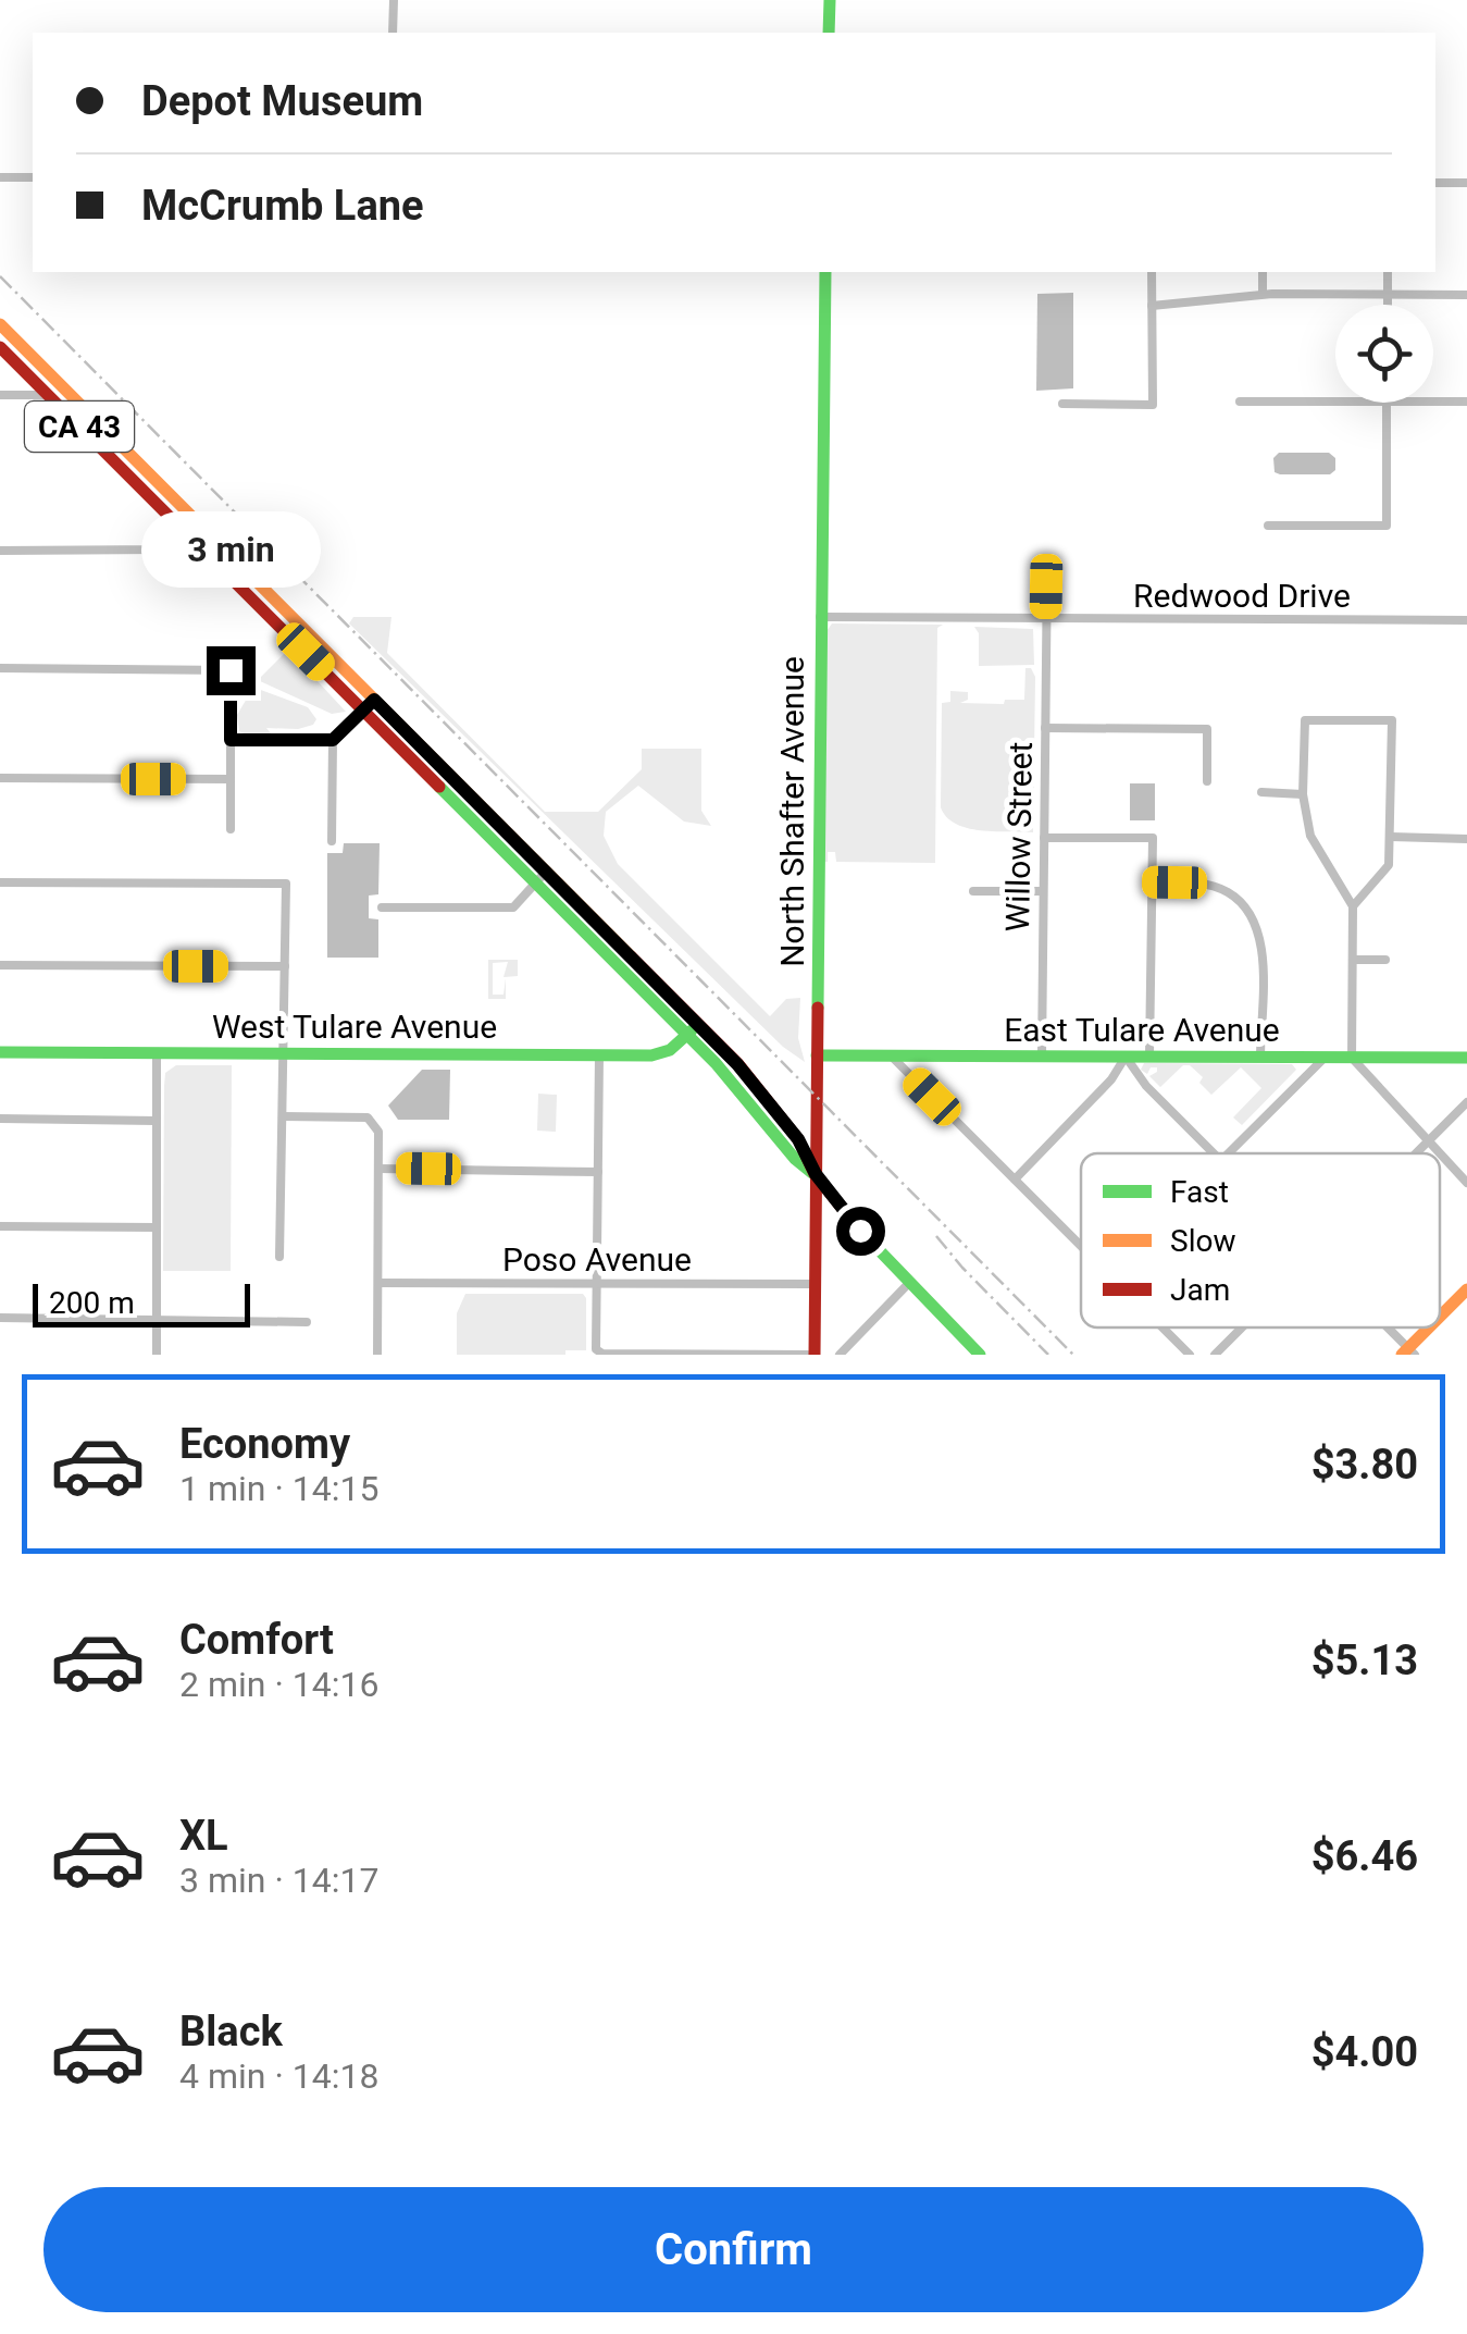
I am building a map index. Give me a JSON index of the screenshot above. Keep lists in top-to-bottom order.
{
  "streets": {
    "main road": [
      "CA 43",
      "North Shafter Avenue",
      "West Tulare Avenue",
      "East Tulare Avenue"
    ],
    "street": ["Redwood Drive", "Willow Street", "Poso Avenue"]
  },
  "crossings": [
    ["CA 43", "North Shafter Avenue"],
    ["CA 43", "West Tulare Avenue"],
    ["Redwood Drive", "North Shafter Avenue"],
    ["Redwood Drive", "Willow Street"],
    ["North Shafter Avenue", "East Tulare Avenue"],
    ["North Shafter Avenue", "Poso Avenue"],
    ["Willow Street", "East Tulare Avenue"]
  ],
  "legend": ["Fast", "Slow", "Jam"],
  "scale_bar": "200 m",
  "page": {
    "banner": ["Depot Museum", "McCrumb Lane"],
    "bubble": "3 min",
    "scale": "200 m",
    "list": [
      {
        "name": "Economy",
        "note": "1 min · 14:15",
        "value": "$3.80"
      },
      {
        "name": "Comfort",
        "note": "2 min · 14:16",
        "value": "$5.13"
      },
      {
        "name": "XL",
        "note": "3 min · 14:17",
        "value": "$6.46"
      },
      {
        "name": "Black",
        "note": "4 min · 14:18",
        "value": "$4.00"
      }
    ],
    "buttons": "Confirm"
  }
}
